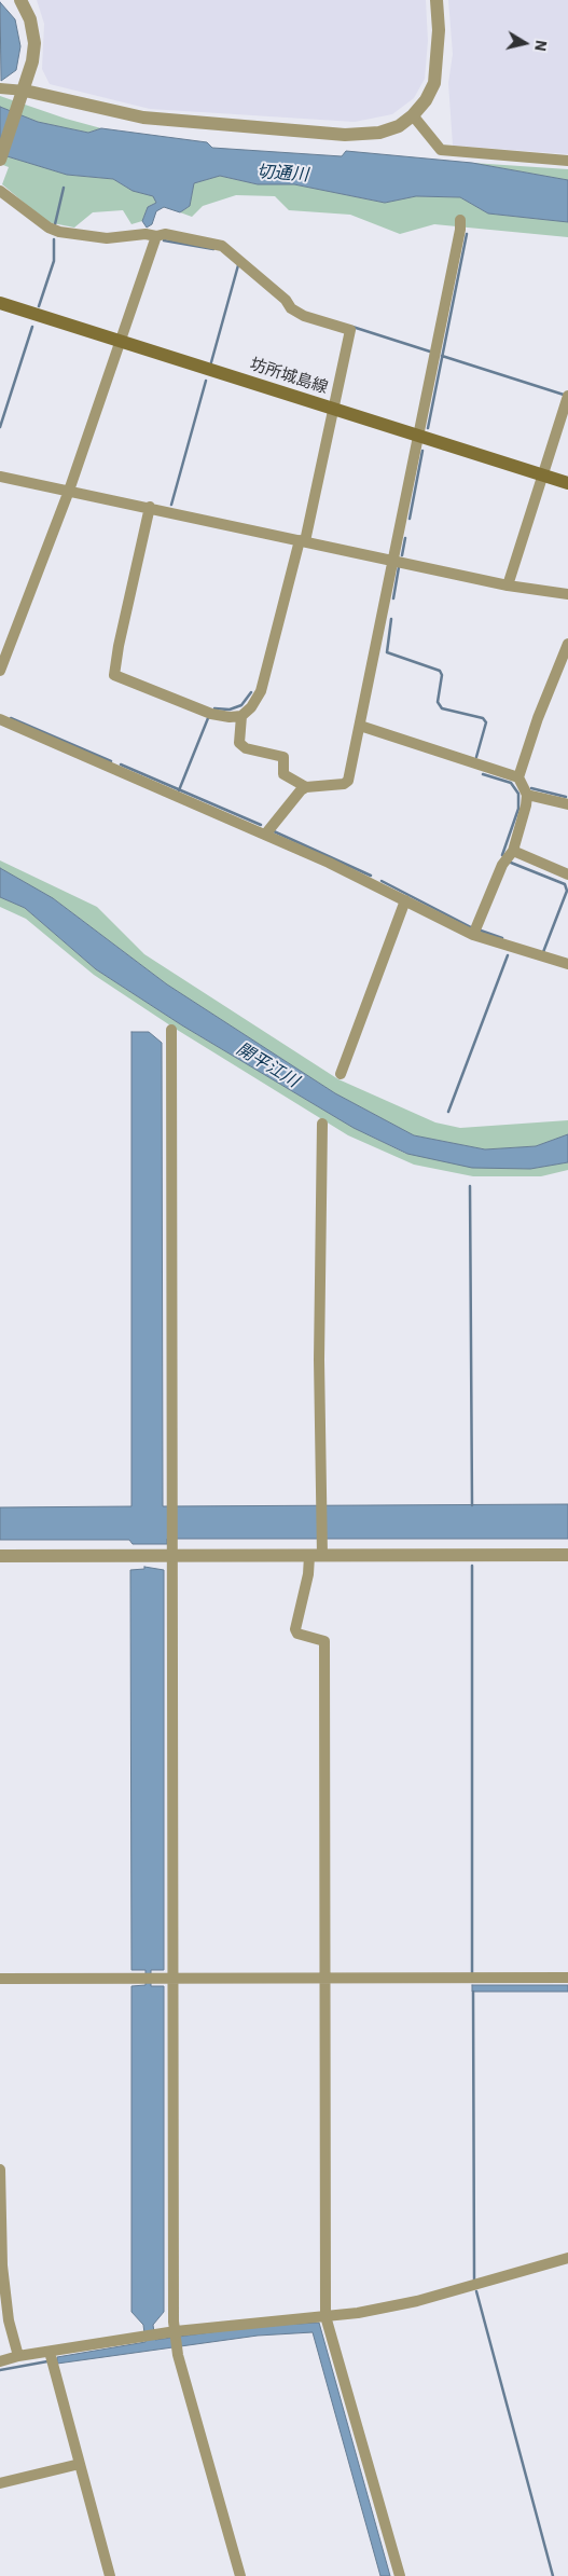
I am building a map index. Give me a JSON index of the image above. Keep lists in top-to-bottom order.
{
  "streets": {
    "main road": ["坊所城島線"]
  },
  "water": ["切通川", "開平江川"],
  "north": "right"
}
